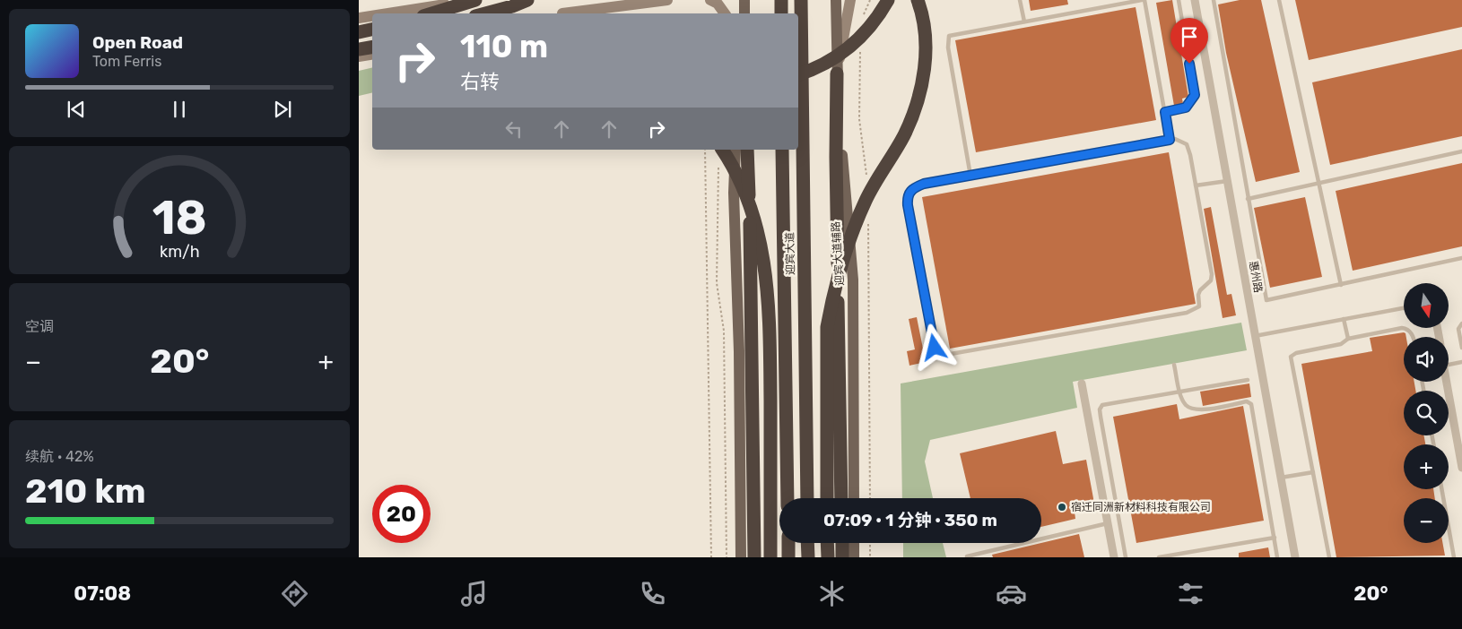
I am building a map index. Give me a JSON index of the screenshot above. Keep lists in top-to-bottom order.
{
  "streets": {
    "highway": ["迎宾大道"],
    "main road": ["迎宾大道辅路"],
    "street": ["惠州路"]
  },
  "places": ["宿迁同洲新材料科技有限公司"],
  "north": "bottom",
  "page": {
    "turn": ["110 m", "右转"],
    "song": ["Open Road", "Tom Ferris"],
    "tile": [
      "空调",
      ["续航 · 42%", "210 km"]
    ],
    "map_buttons": ["+", "−"],
    "heat": ["−", "20°", "+"],
    "limit": "20",
    "trip": "07:09 · 1 分钟 · 350 m",
    "tabs": ["07:08", "20°"],
    "gauge": ["18", "km/h"]
  }
}
